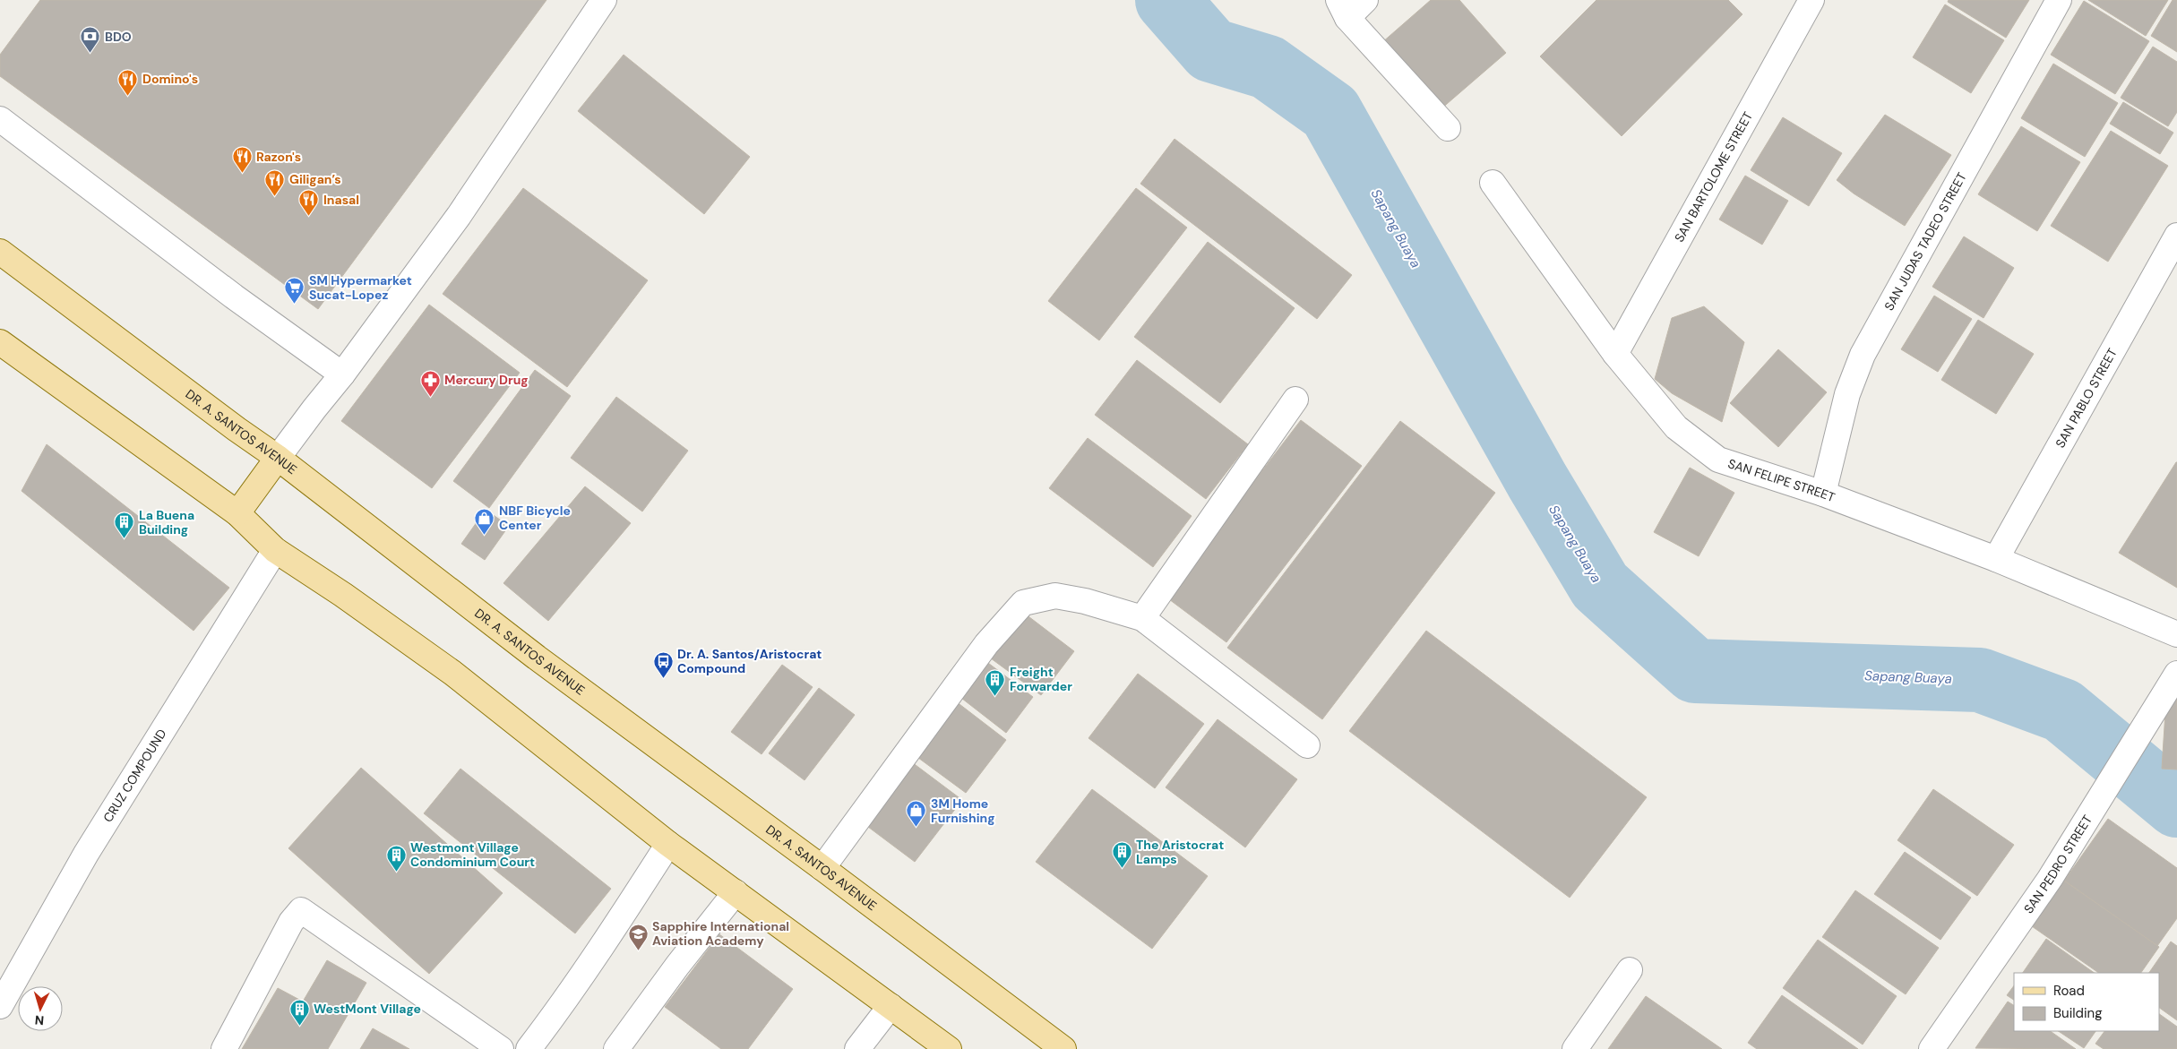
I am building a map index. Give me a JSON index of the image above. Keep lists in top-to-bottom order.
{
  "streets": {
    "main road": ["DR. A. SANTOS AVENUE"],
    "street": [
      "SAN BARTOLOME STREET",
      "SAN JUDAS TADEO STREET",
      "SAN PABLO STREET",
      "SAN FELIPE STREET",
      "CRUZ COMPOUND",
      "SAN PEDRO STREET"
    ]
  },
  "crossings": [
    ["SAN BARTOLOME STREET", "SAN FELIPE STREET"],
    ["SAN JUDAS TADEO STREET", "SAN FELIPE STREET"],
    ["SAN PABLO STREET", "SAN FELIPE STREET"]
  ],
  "water": ["Sapang Buaya"],
  "places": {
    "bank": ["BDO"],
    "restaurant": [
      "Domino's",
      "Razon's",
      "Giligan’s",
      "Inasal"
    ],
    "supermarket": ["SM Hypermarket Sucat-Lopez"],
    "pharmacy": ["Mercury Drug"],
    "shop": ["NBF Bicycle Center", "3M Home Furnishing"],
    "building": [
      "La Buena Building",
      "Freight Forwarder",
      "The Aristocrat Lamps",
      "Westmont Village Condominium Court",
      "WestMont Village"
    ],
    "bus stop": ["Dr. A. Santos/Aristocrat Compound"],
    "school or university": ["Sapphire International Aviation Academy"]
  },
  "legend": ["Road", "Building"],
  "north": "bottom"
}
